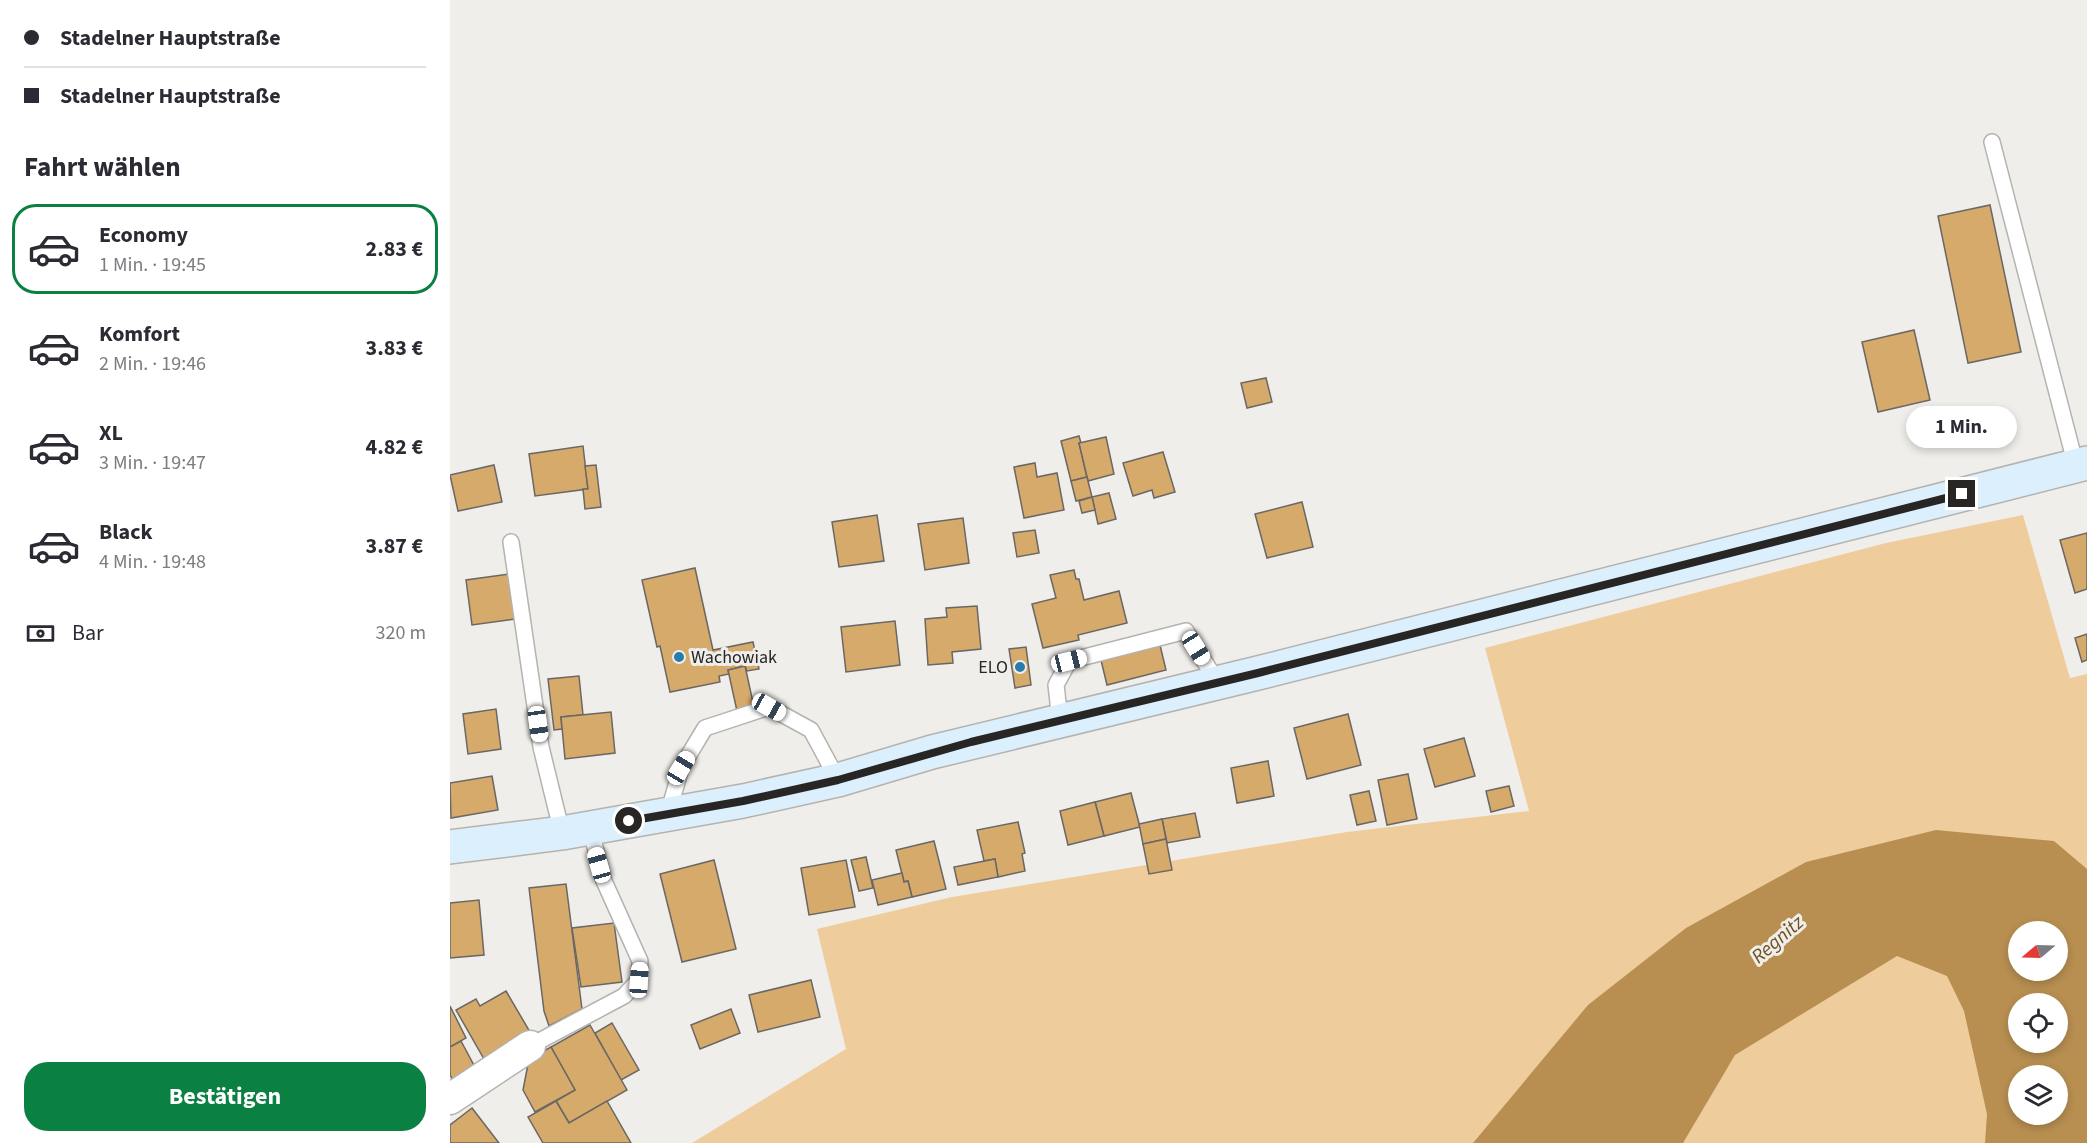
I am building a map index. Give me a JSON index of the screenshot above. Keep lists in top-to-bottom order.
{
  "water": ["Regnitz"],
  "places": ["Wachowiak", "ELO"],
  "north": "left",
  "page": {
    "banner": ["Stadelner Hauptstraße", "Stadelner Hauptstraße"],
    "heading": "Fahrt wählen",
    "list": [
      {
        "name": "Economy",
        "note": "1 Min. · 19:45",
        "value": "2.83 €"
      },
      {
        "name": "Komfort",
        "note": "2 Min. · 19:46",
        "value": "3.83 €"
      },
      {
        "name": "XL",
        "note": "3 Min. · 19:47",
        "value": "4.82 €"
      },
      {
        "name": "Black",
        "note": "4 Min. · 19:48",
        "value": "3.87 €"
      }
    ],
    "bubble": "1 Min.",
    "pay": ["Bar", "320 m"],
    "buttons": "Bestätigen"
  }
}
